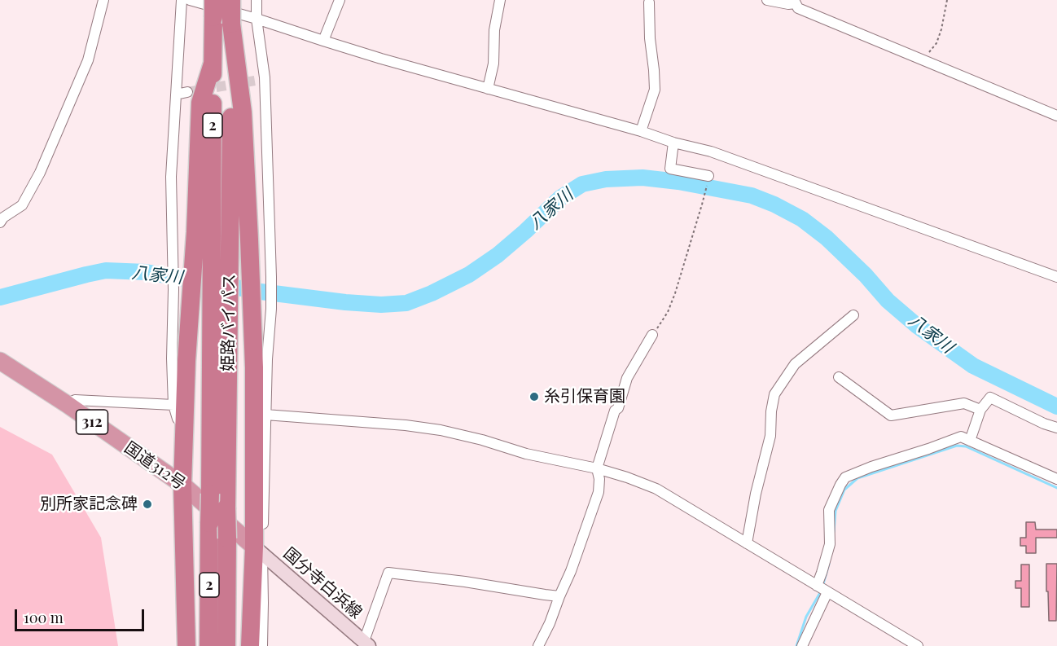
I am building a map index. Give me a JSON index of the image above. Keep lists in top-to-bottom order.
{
  "streets": {
    "highway": [
      "2",
      "姫路バイパス",
      "312",
      "国道312号"
    ],
    "main road": ["国分寺白浜線"]
  },
  "crossings": [
    ["国道312号", "国分寺白浜線"]
  ],
  "water": ["八家川"],
  "places": ["糸引保育園", "別所家記念碑"],
  "scale_bar": "100 m"
}
